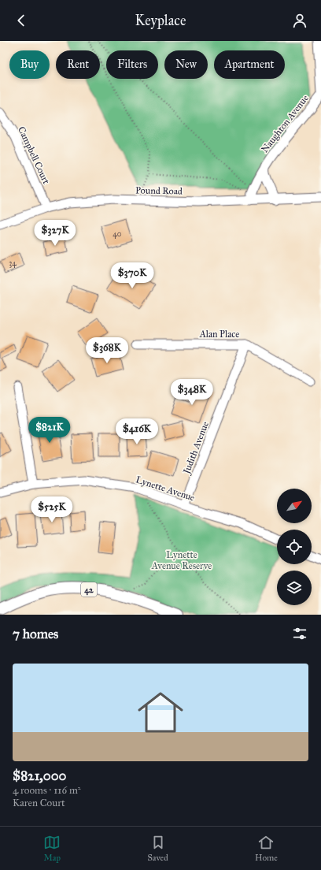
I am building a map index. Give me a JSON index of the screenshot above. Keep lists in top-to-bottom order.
{
  "streets": {
    "main road": ["42"],
    "street": [
      "Naughton Avenue",
      "Campbell Court",
      "Pound Road",
      "Alan Place",
      "Judith Avenue",
      "Lynette Avenue"
    ]
  },
  "crossings": [
    ["Naughton Avenue", "Pound Road"],
    ["Campbell Court", "Pound Road"],
    ["Alan Place", "Judith Avenue"],
    ["Judith Avenue", "Lynette Avenue"]
  ],
  "parks": ["Lynette Avenue Reserve"],
  "house_numbers": ["40", "34"],
  "north": "top right",
  "page": {
    "header": "Keyplace",
    "chip": [
      "Buy",
      "Rent",
      "Filters",
      "New",
      "Apartment"
    ],
    "price": [
      "$327K",
      "$370K",
      "$368K",
      "$348K",
      "$821K",
      "$416K",
      "$525K"
    ],
    "heading": "7 homes",
    "list": [
      {
        "name": "$821,000",
        "note": "4 rooms · 116 m² · Karen Court"
      }
    ],
    "tabs": ["Map", "Saved", "Home"]
  }
}
